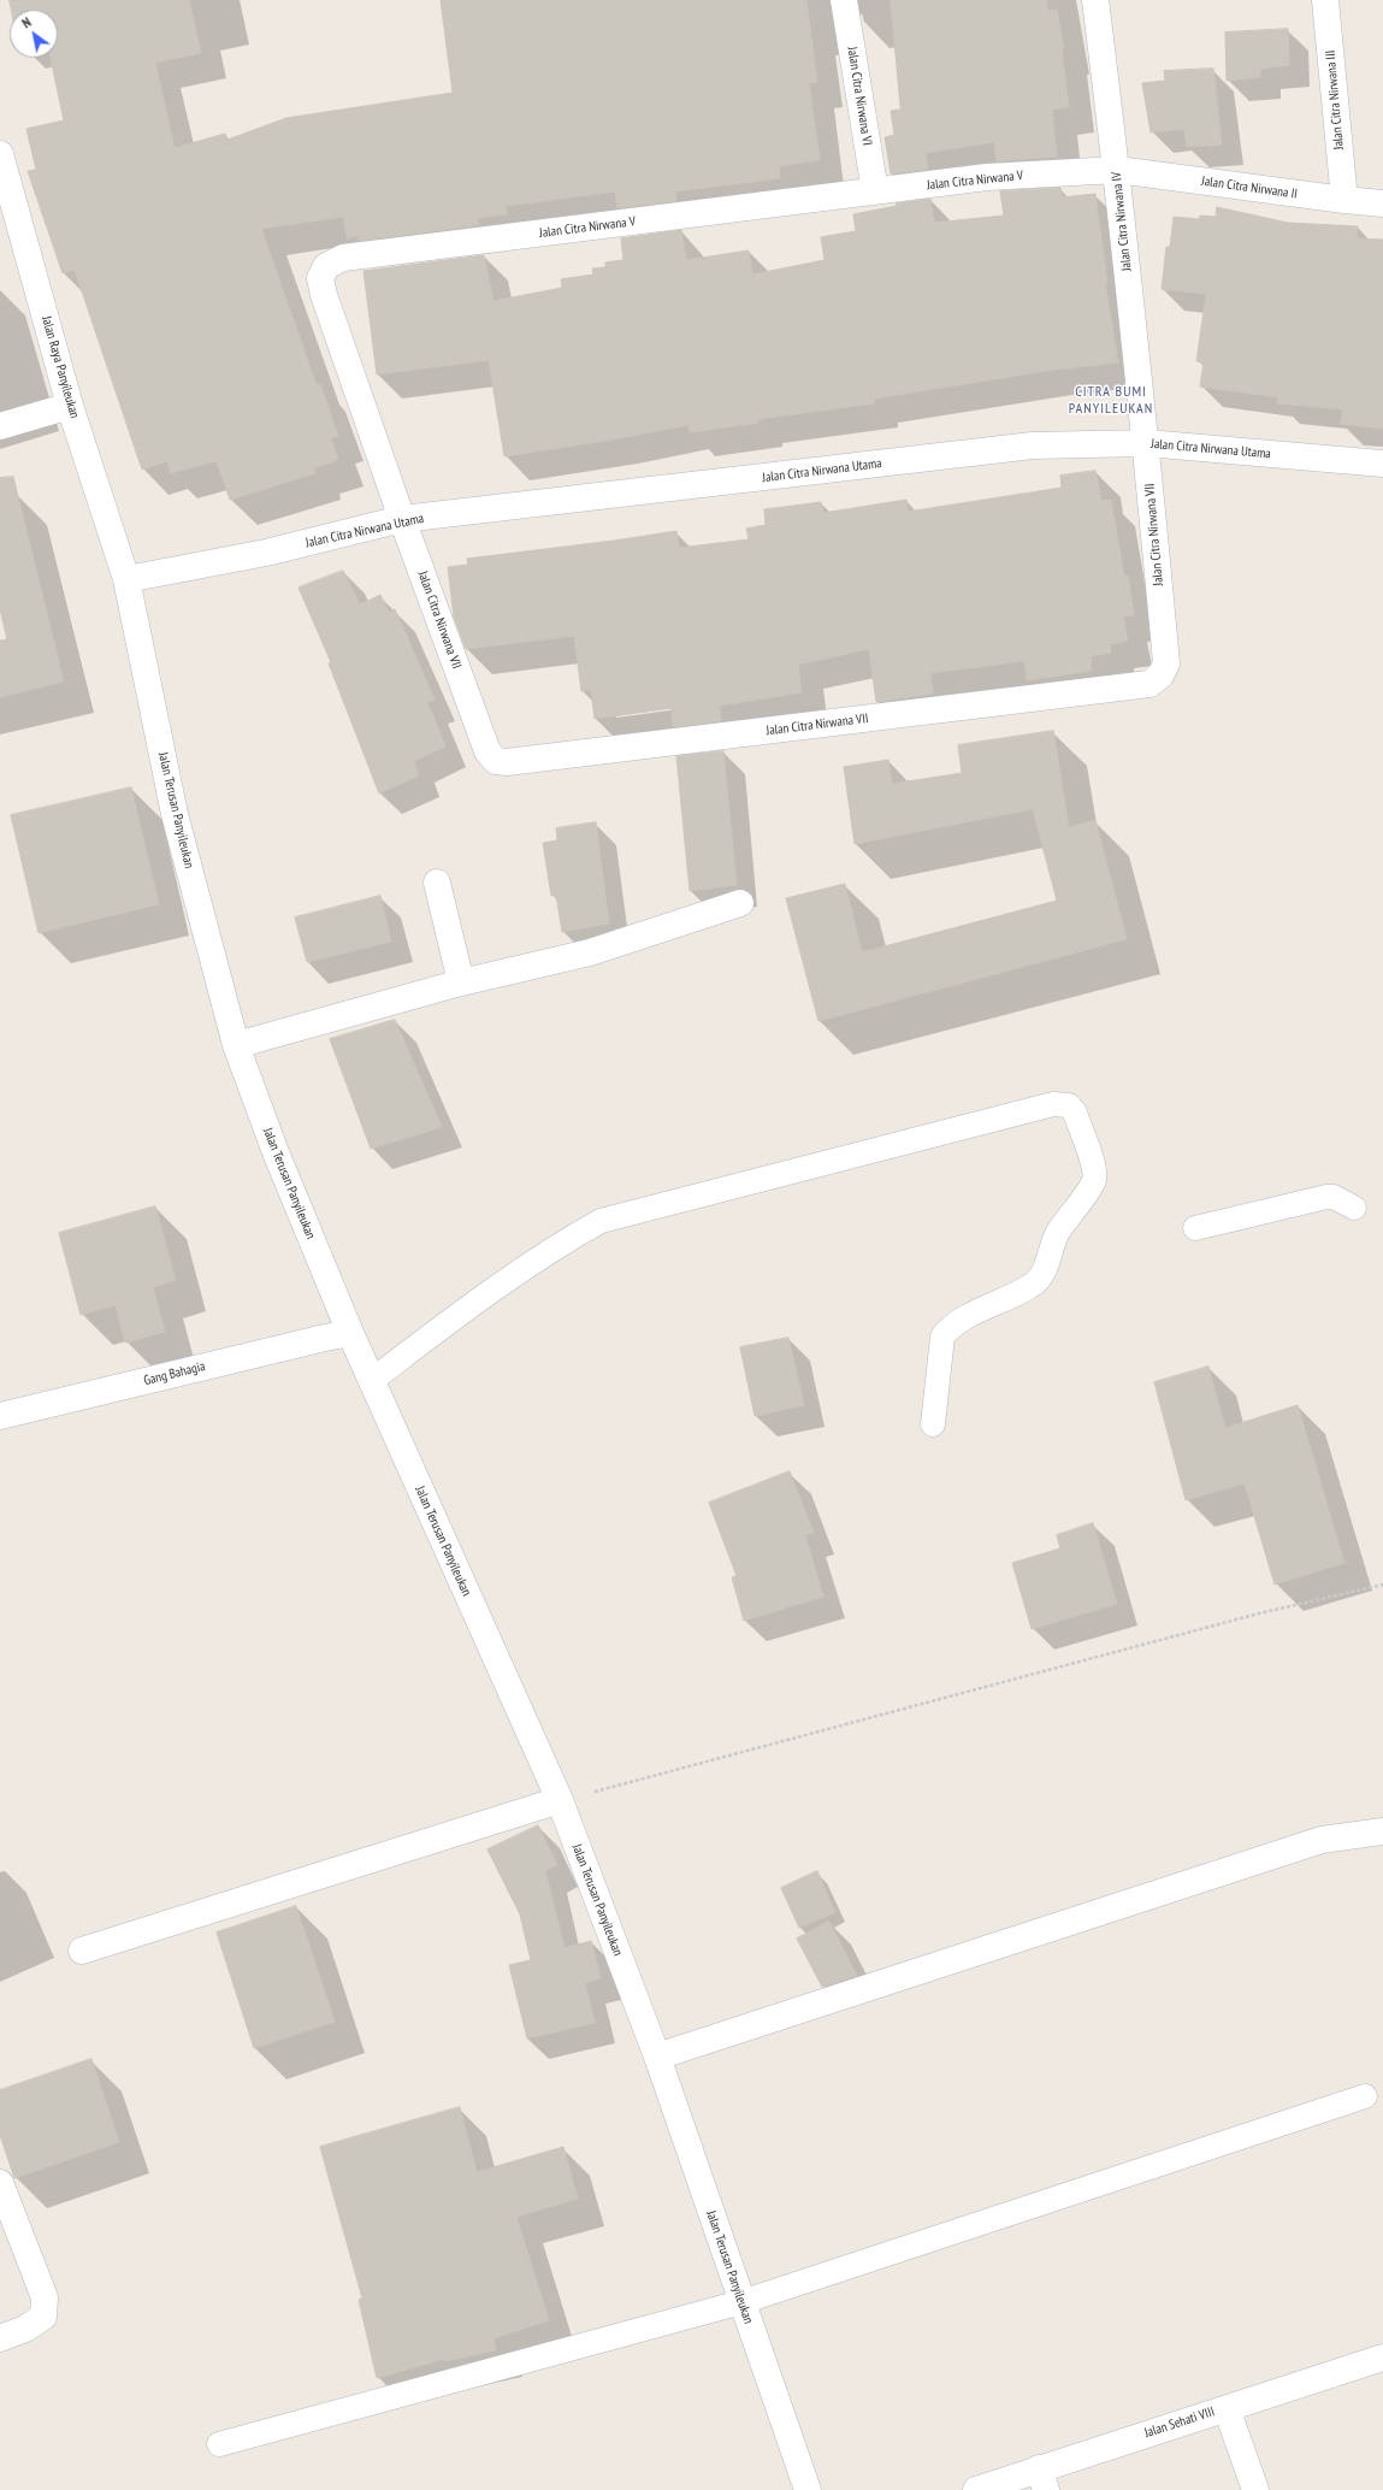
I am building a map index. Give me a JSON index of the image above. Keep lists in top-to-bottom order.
{
  "streets": {
    "street": [
      "Jalan Citra Nirwana VI",
      "Jalan Citra Nirwana III",
      "Jalan Citra Nirwana V",
      "Jalan Citra Nirwana II",
      "Jalan Citra Nirwana IV",
      "Jalan Raya Panyileukan",
      "Jalan Citra Nirwana Utama",
      "Jalan Citra Nirwana VII",
      "Jalan Terusan Panyileukan",
      "Gang Bahagia",
      "Jalan Sehati VIII"
    ]
  },
  "crossings": [
    ["Jalan Citra Nirwana VI", "Jalan Citra Nirwana V"],
    ["Jalan Citra Nirwana III", "Jalan Citra Nirwana II"],
    ["Jalan Citra Nirwana V", "Jalan Citra Nirwana II"],
    ["Jalan Citra Nirwana V", "Jalan Citra Nirwana IV"],
    ["Jalan Citra Nirwana V", "Jalan Citra Nirwana Utama"],
    ["Jalan Citra Nirwana V", "Jalan Citra Nirwana VII"],
    ["Jalan Citra Nirwana II", "Jalan Citra Nirwana IV"],
    ["Jalan Citra Nirwana IV", "Jalan Citra Nirwana Utama"],
    ["Jalan Citra Nirwana IV", "Jalan Citra Nirwana VII"],
    ["Jalan Raya Panyileukan", "Jalan Citra Nirwana Utama"],
    ["Jalan Raya Panyileukan", "Jalan Terusan Panyileukan"],
    ["Jalan Citra Nirwana Utama", "Jalan Citra Nirwana VII"],
    ["Jalan Citra Nirwana Utama", "Jalan Terusan Panyileukan"],
    ["Jalan Terusan Panyileukan", "Gang Bahagia"]
  ],
  "districts": ["CITRA BUMI PANYILEUKAN"],
  "north": "top left"
}
